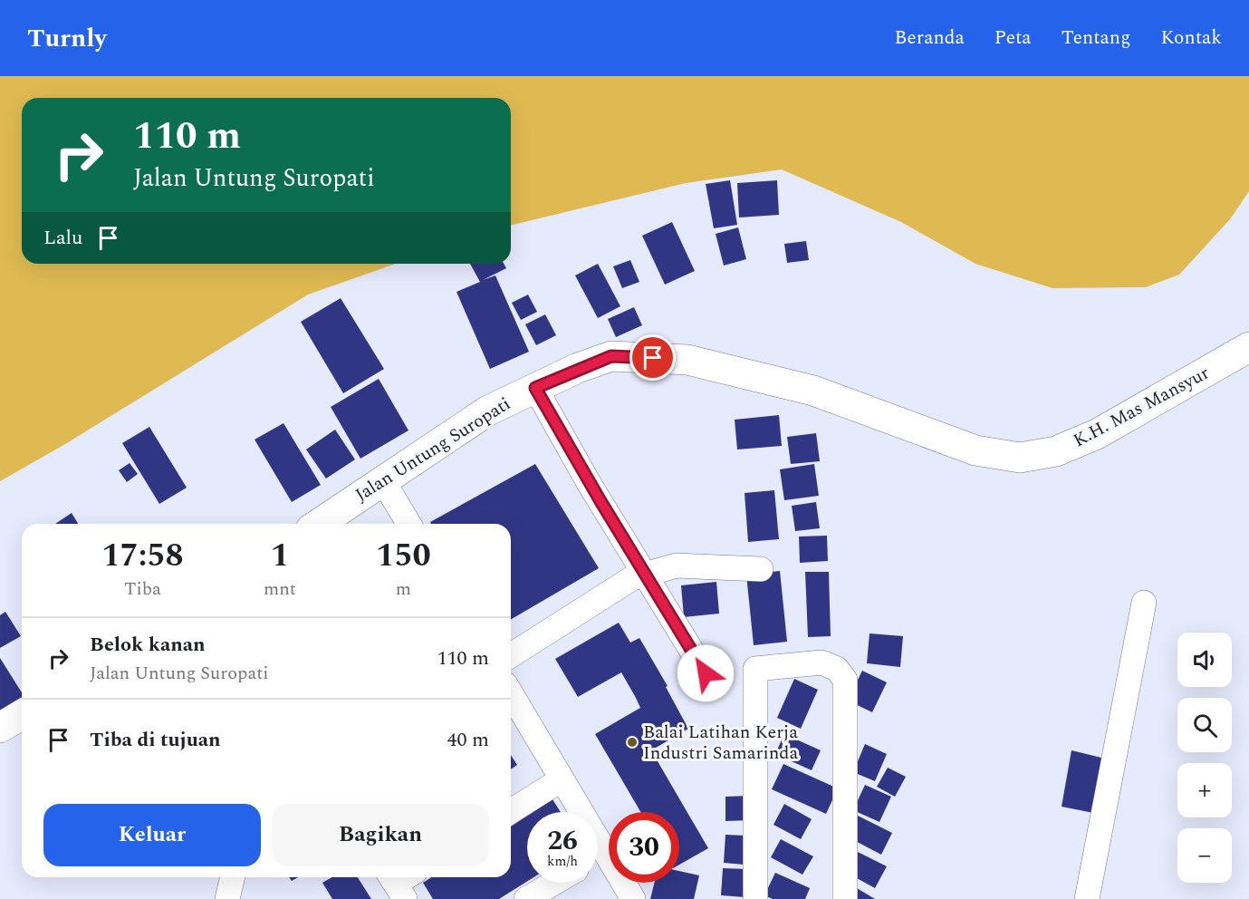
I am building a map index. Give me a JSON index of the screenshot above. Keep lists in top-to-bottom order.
{
  "streets": {
    "main road": ["K.H. Mas Mansyur", "Jalan Untung Suropati"]
  },
  "crossings": [
    ["K.H. Mas Mansyur", "Jalan Untung Suropati"]
  ],
  "places": ["Balai Latihan Kerja Industri Samarinda"],
  "page": {
    "header": "Turnly",
    "nav": [
      "Beranda",
      "Peta",
      "Tentang",
      "Kontak"
    ],
    "turn": ["110 m", "Jalan Untung Suropati"],
    "then": "Lalu",
    "eta": [
      "17:58",
      "Tiba",
      "1",
      "mnt",
      "150",
      "m"
    ],
    "list": [
      {
        "name": "Belok kanan",
        "note": "Jalan Untung Suropati",
        "value": "110 m"
      },
      {
        "name": "Tiba di tujuan",
        "value": "40 m"
      }
    ],
    "map_buttons": ["+", "−"],
    "buttons": ["Keluar", "Bagikan"],
    "speed": "26 km/h",
    "limit": "30"
  }
}
